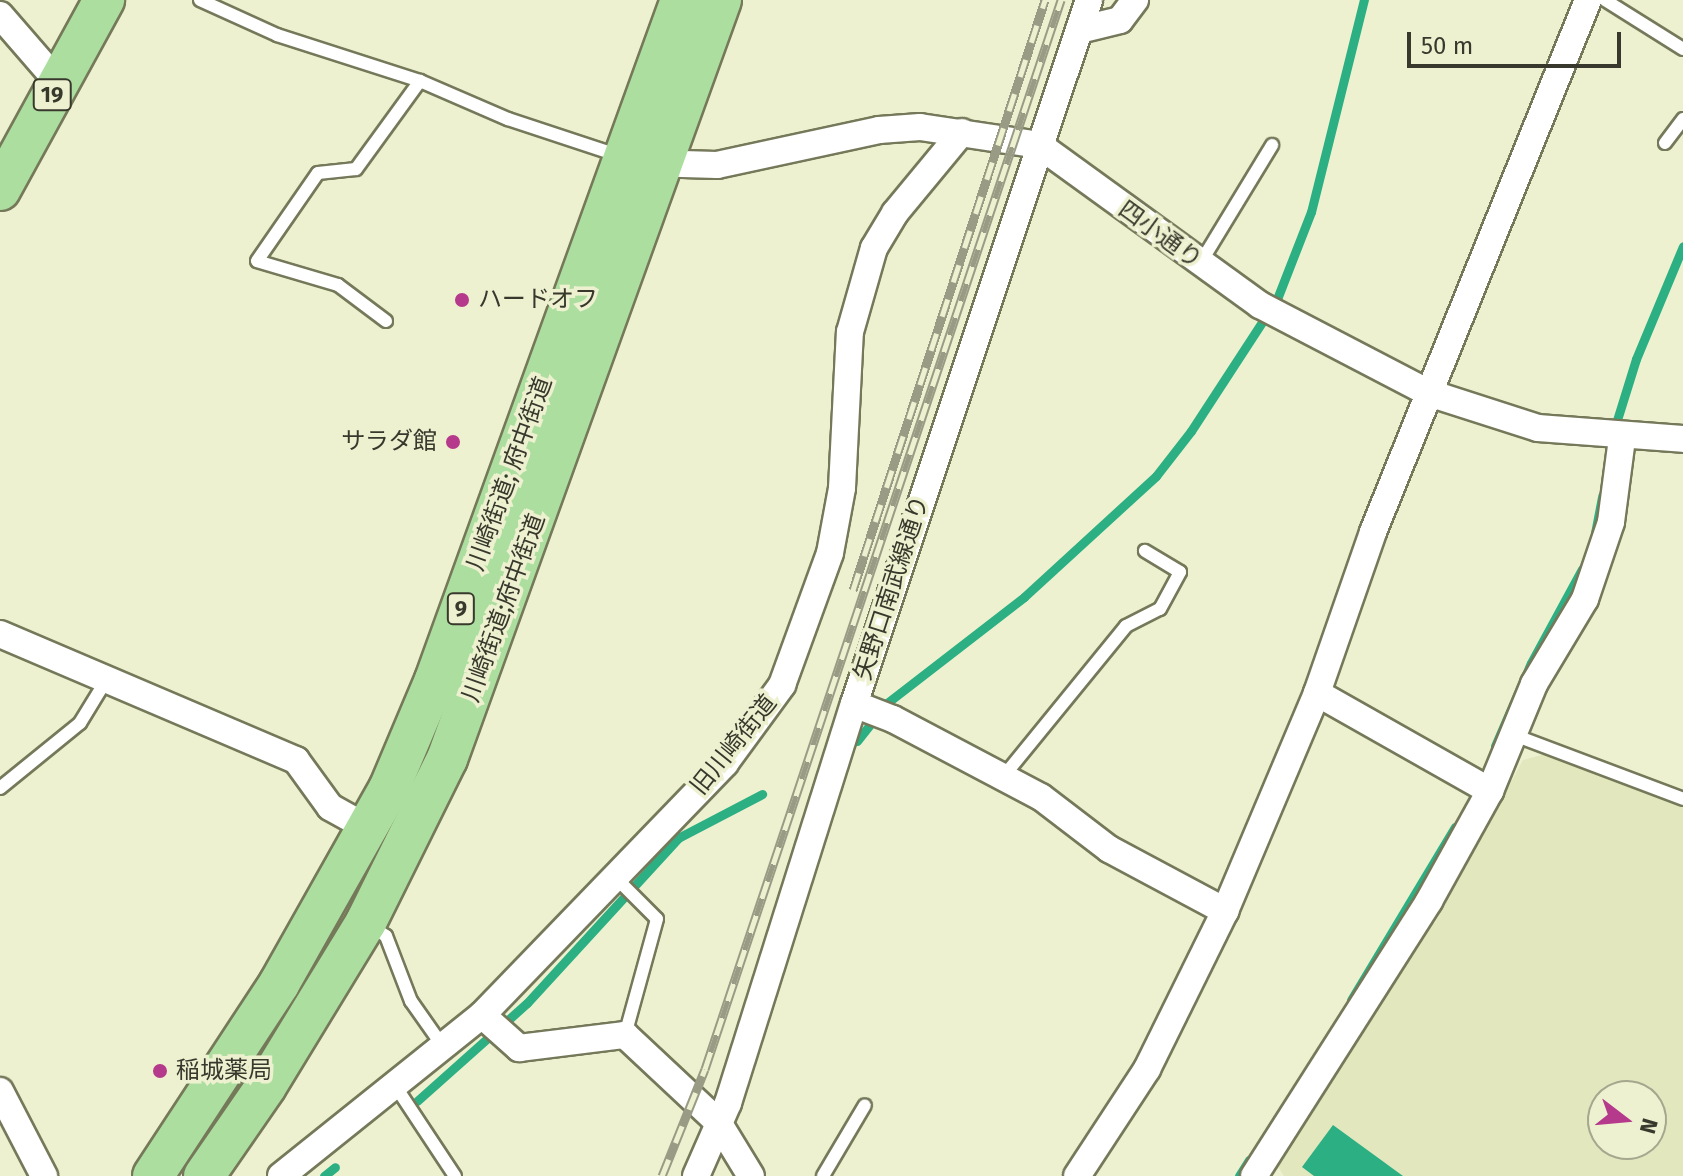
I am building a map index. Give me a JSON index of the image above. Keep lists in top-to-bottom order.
{
  "streets": {
    "main road": [
      "19",
      "川崎街道; 府中街道",
      "川崎街道;府中街道",
      "9"
    ],
    "street": ["四小通り", "矢野口南武線通り", "旧川崎街道"]
  },
  "crossings": [
    ["四小通り", "川崎街道; 府中街道"],
    ["四小通り", "矢野口南武線通り"],
    ["四小通り", "川崎街道;府中街道"],
    ["四小通り", "旧川崎街道"],
    ["川崎街道; 府中街道", "川崎街道;府中街道"]
  ],
  "places": ["ハードオフ", "サラダ館", "稲城薬局"],
  "scale_bar": "50 m",
  "north": "right"
}
